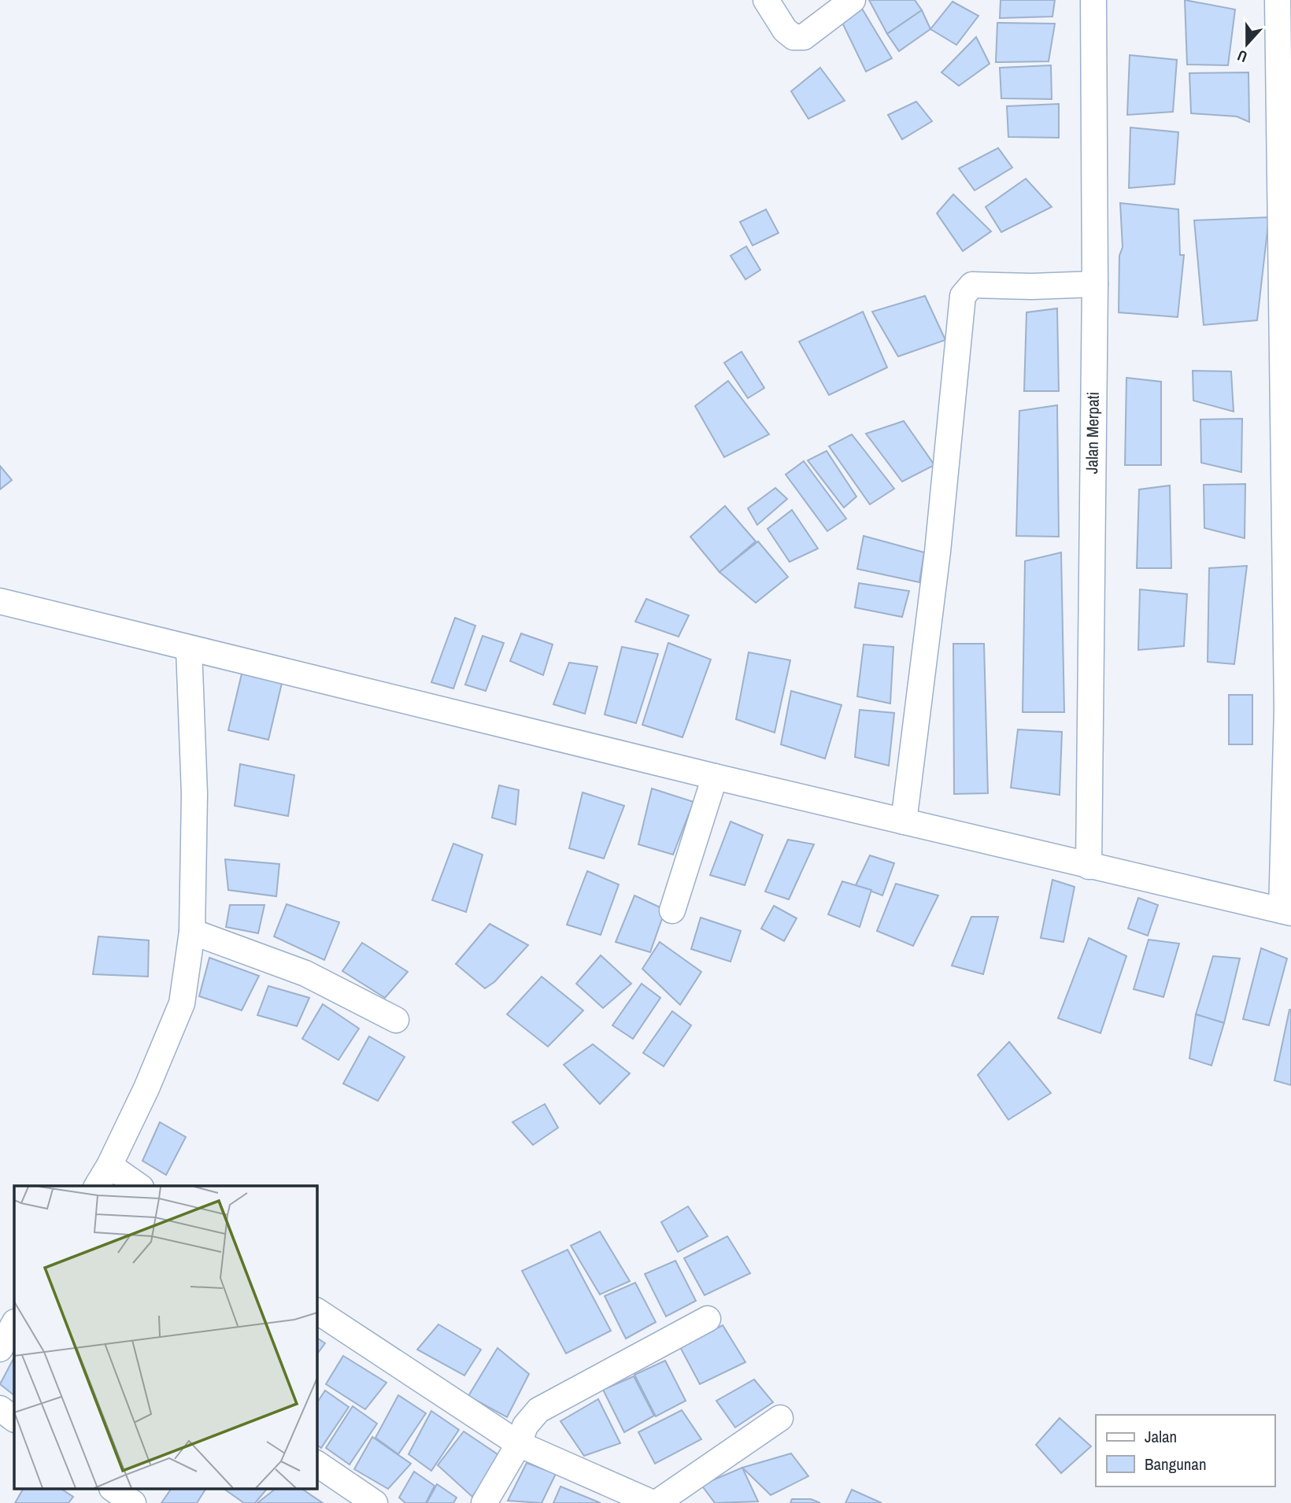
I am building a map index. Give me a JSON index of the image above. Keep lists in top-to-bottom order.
{
  "streets": {
    "street": ["Jalan Merpati"]
  },
  "legend": ["Jalan", "Bangunan"],
  "north": "bottom"
}
